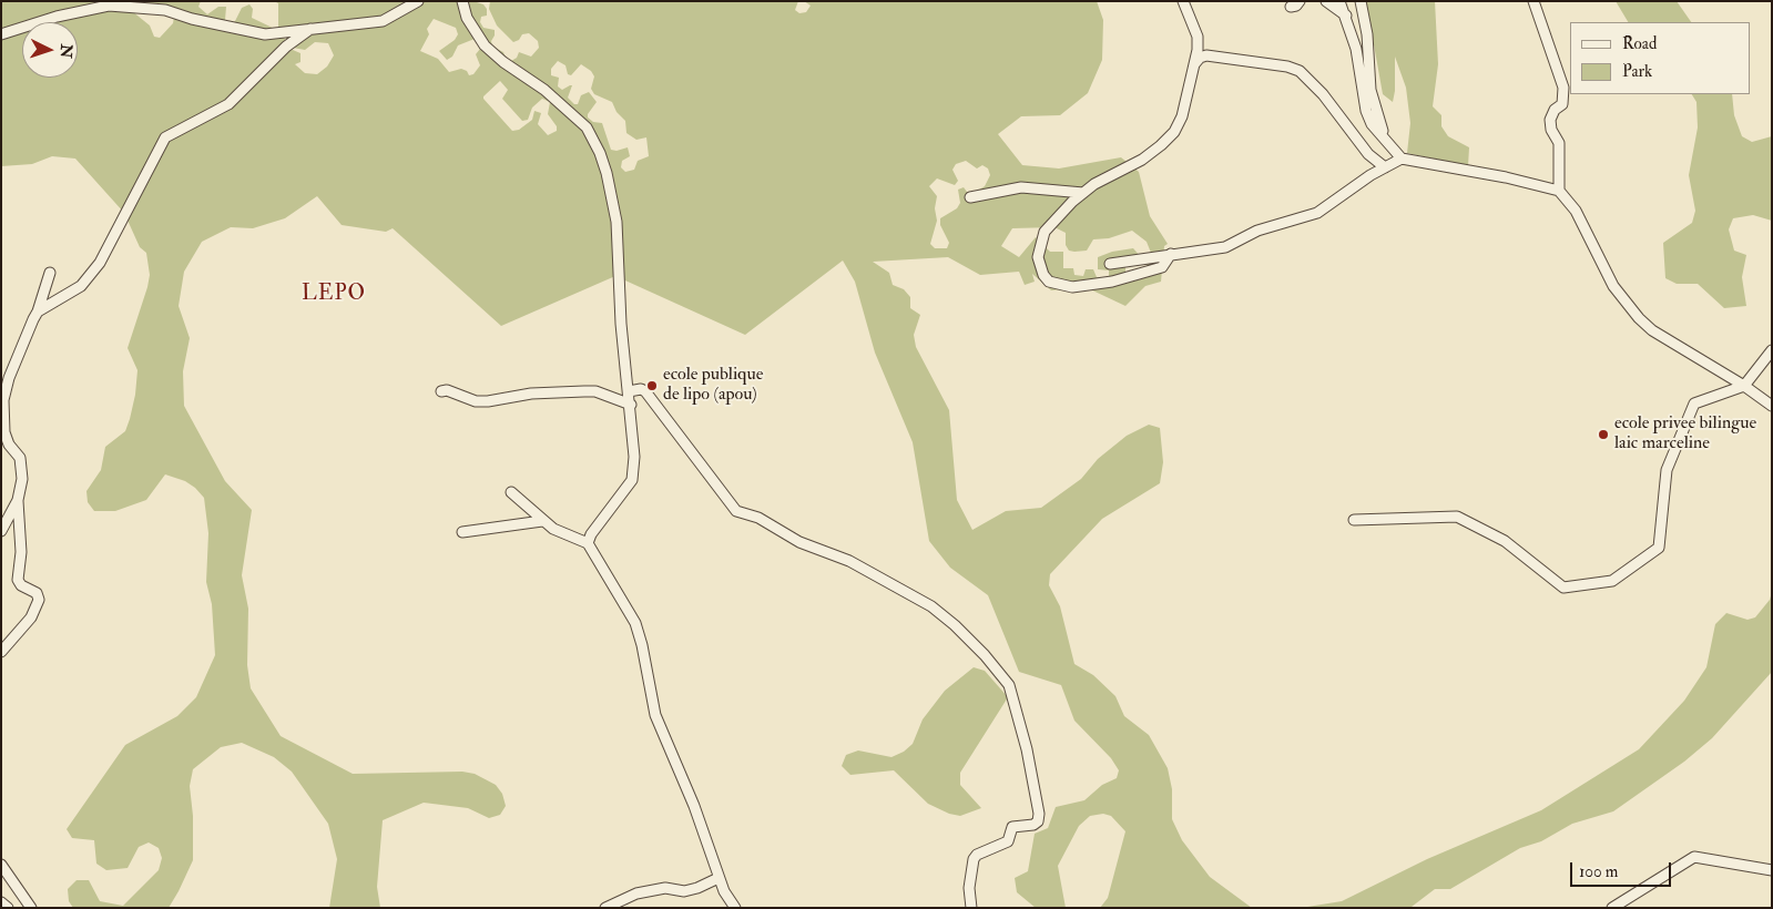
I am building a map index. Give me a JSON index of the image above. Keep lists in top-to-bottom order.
{
  "districts": ["LEPO"],
  "places": ["ecole publique de lipo (apou)", "ecole privee bilingue laic marceline"],
  "legend": ["Road", "Park"],
  "scale_bar": "100 m",
  "north": "right"
}
